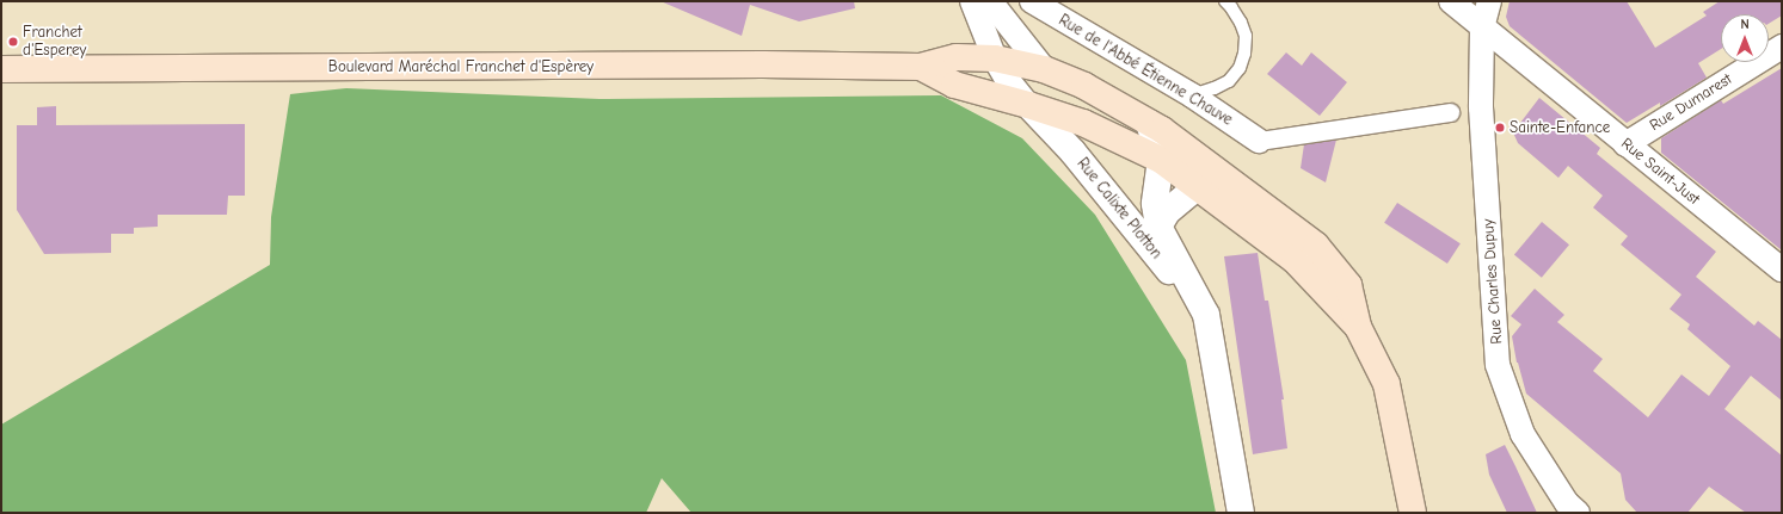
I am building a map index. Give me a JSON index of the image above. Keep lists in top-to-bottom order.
{
  "streets": {
    "main road": ["Boulevard Maréchal Franchet d'Espèrey"],
    "street": [
      "Rue de l'Abbé Étienne Chauve",
      "Rue Dumarest",
      "Rue Saint-Just",
      "Rue Calixte Plotton",
      "Rue Charles Dupuy"
    ]
  },
  "crossings": [
    ["Boulevard Maréchal Franchet d'Espèrey", "Rue Calixte Plotton"],
    ["Rue Dumarest", "Rue Saint-Just"],
    ["Rue Saint-Just", "Rue Charles Dupuy"]
  ],
  "places": ["Franchet d'Esperey", "Sainte-Enfance"],
  "north": "top"
}
